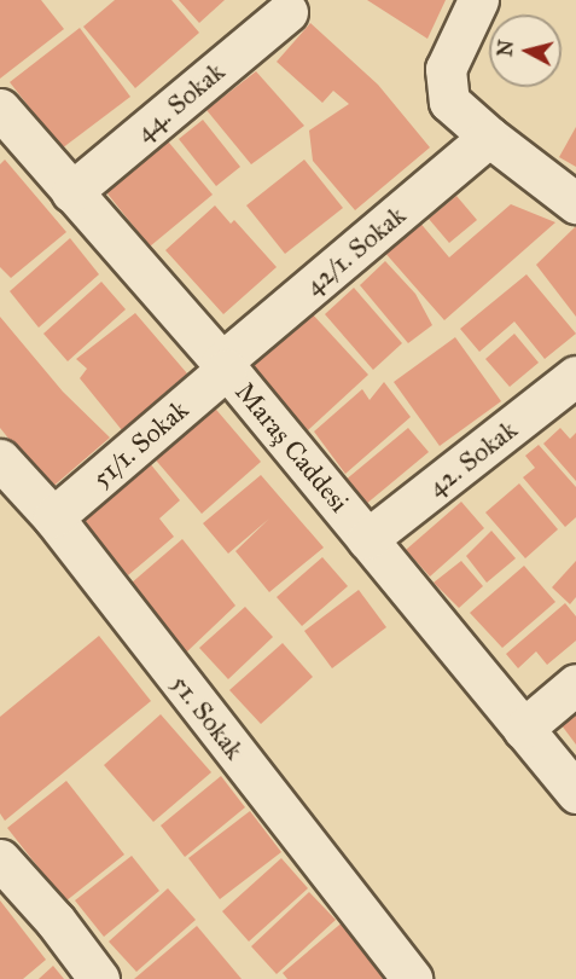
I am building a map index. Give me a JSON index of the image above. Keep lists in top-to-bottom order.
{
  "streets": {
    "street": [
      "44. Sokak",
      "42/1. Sokak",
      "51/1. Sokak",
      "Maraş Caddesi",
      "42. Sokak",
      "51. Sokak"
    ]
  },
  "crossings": [
    ["44. Sokak", "Maraş Caddesi"],
    ["42/1. Sokak", "51/1. Sokak"],
    ["42/1. Sokak", "Maraş Caddesi"],
    ["51/1. Sokak", "Maraş Caddesi"],
    ["51/1. Sokak", "51. Sokak"],
    ["Maraş Caddesi", "42. Sokak"]
  ],
  "north": "left"
}
